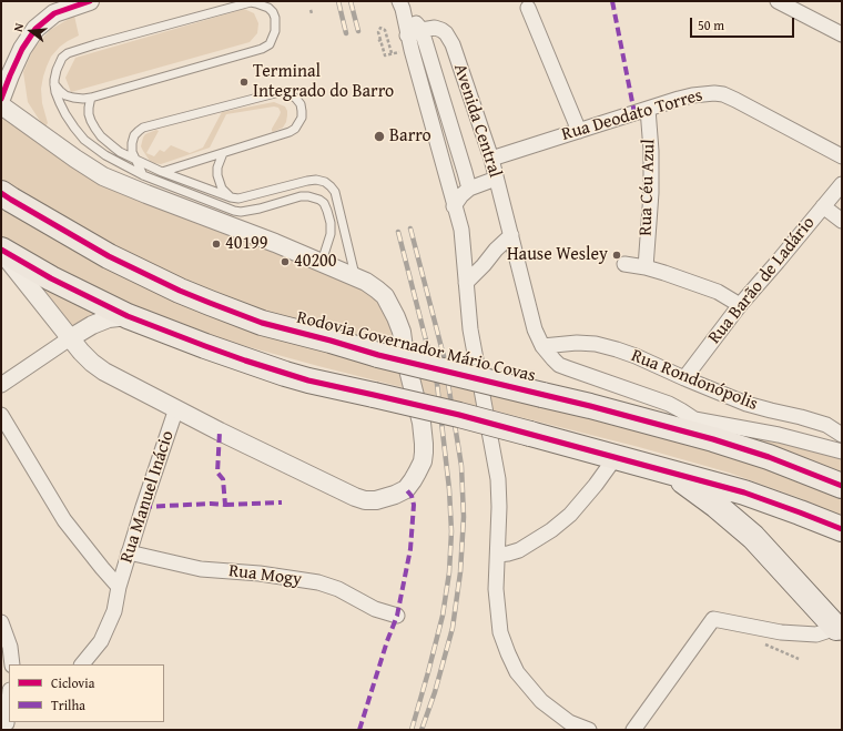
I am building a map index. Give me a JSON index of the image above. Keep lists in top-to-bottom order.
{
  "streets": {
    "highway": ["Rodovia Governador Mário Covas"],
    "street": [
      "Rua Deodato Torres",
      "Avenida Central",
      "Rua Céu Azul",
      "Rua Barão de Ladário",
      "Rua Rondonópolis",
      "Rua Manuel Inácio",
      "Rua Mogy"
    ]
  },
  "crossings": [
    ["Rua Deodato Torres", "Avenida Central"],
    ["Rua Deodato Torres", "Rua Céu Azul"],
    ["Avenida Central", "Rua Rondonópolis"],
    ["Rua Barão de Ladário", "Rua Rondonópolis"],
    ["Rua Manuel Inácio", "Rua Mogy"]
  ],
  "places": [
    "Terminal Integrado do Barro",
    "Barro",
    "40199",
    "Hause Wesley",
    "40200"
  ],
  "legend": ["Ciclovia", "Trilha"],
  "scale_bar": "50 m",
  "north": "left"
}
